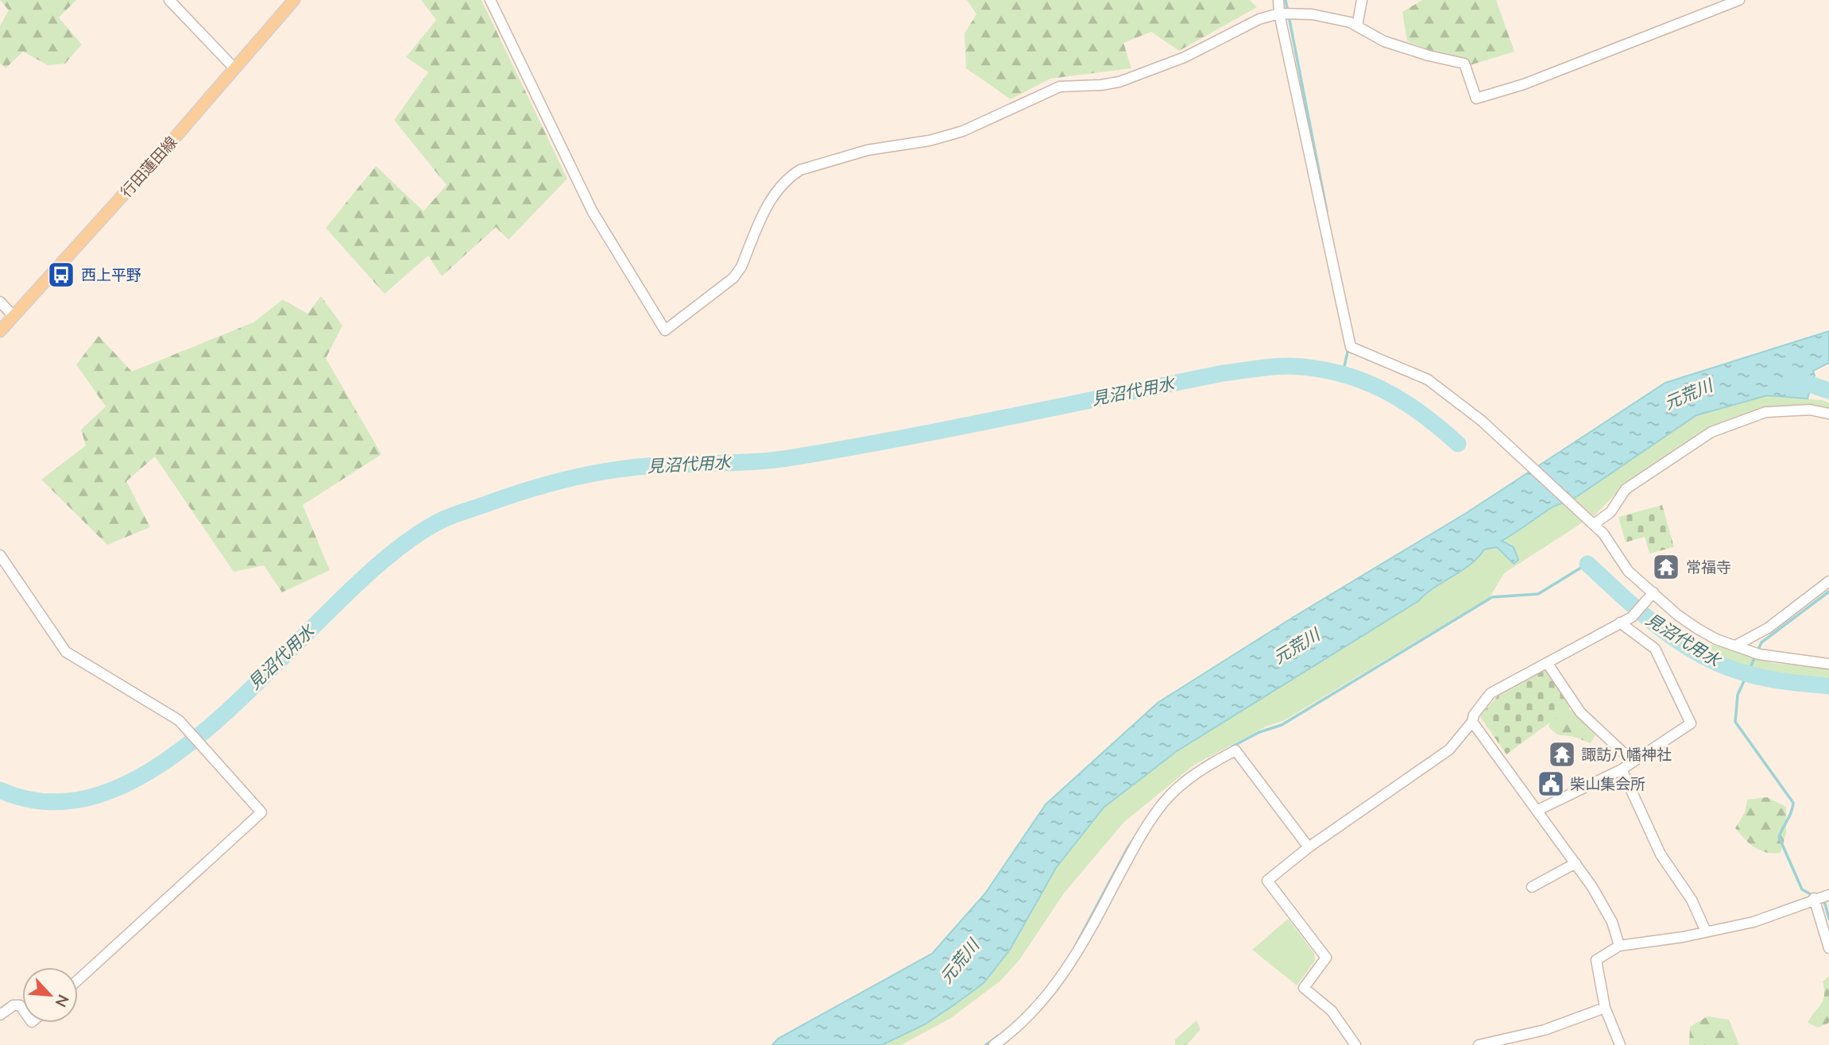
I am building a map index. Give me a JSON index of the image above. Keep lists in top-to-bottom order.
{
  "streets": {
    "main road": ["行田蓮田線"]
  },
  "water": ["見沼代用水", "元荒川"],
  "places": {
    "bus stop": ["西上平野"],
    "temple": ["常福寺", "諏訪八幡神社"],
    "public building": ["柴山集会所"]
  },
  "north": "bottom right"
}
